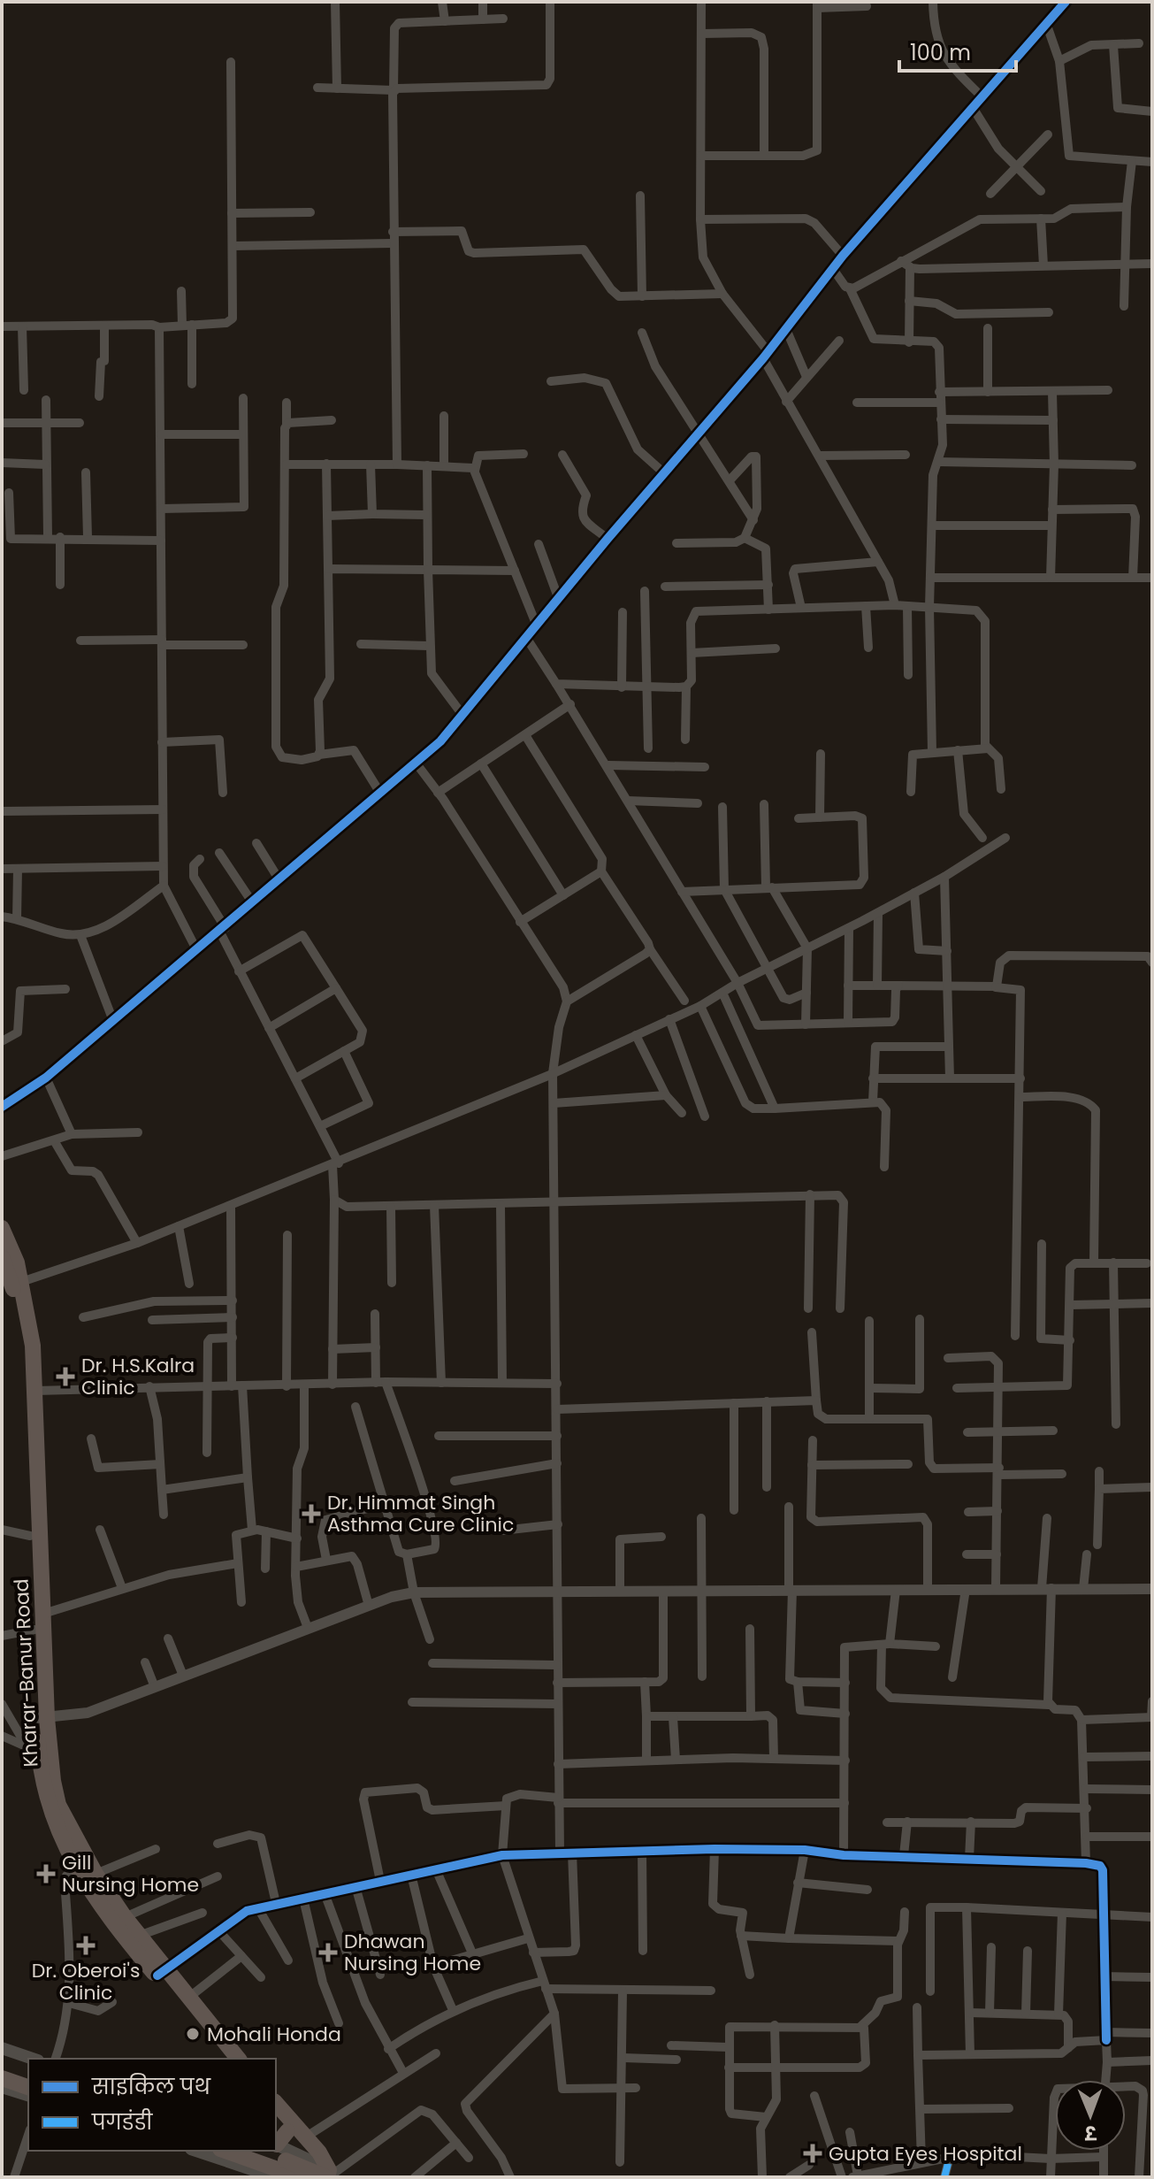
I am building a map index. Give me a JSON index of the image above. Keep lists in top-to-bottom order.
{
  "streets": {
    "highway": ["Kharar-Banur Road"]
  },
  "places": {
    "health": [
      "Dr. H.S.Kalra Clinic",
      "Dr. Himmat Singh Asthma Cure Clinic",
      "Gill Nursing Home",
      "Dr. Oberoi's Clinic",
      "Dhawan Nursing Home",
      "Gupta Eyes Hospital"
    ],
    "other": ["Mohali Honda"]
  },
  "legend": ["साइकिल पथ", "पगडंडी"],
  "scale_bar": "100 m",
  "north": "bottom"
}
